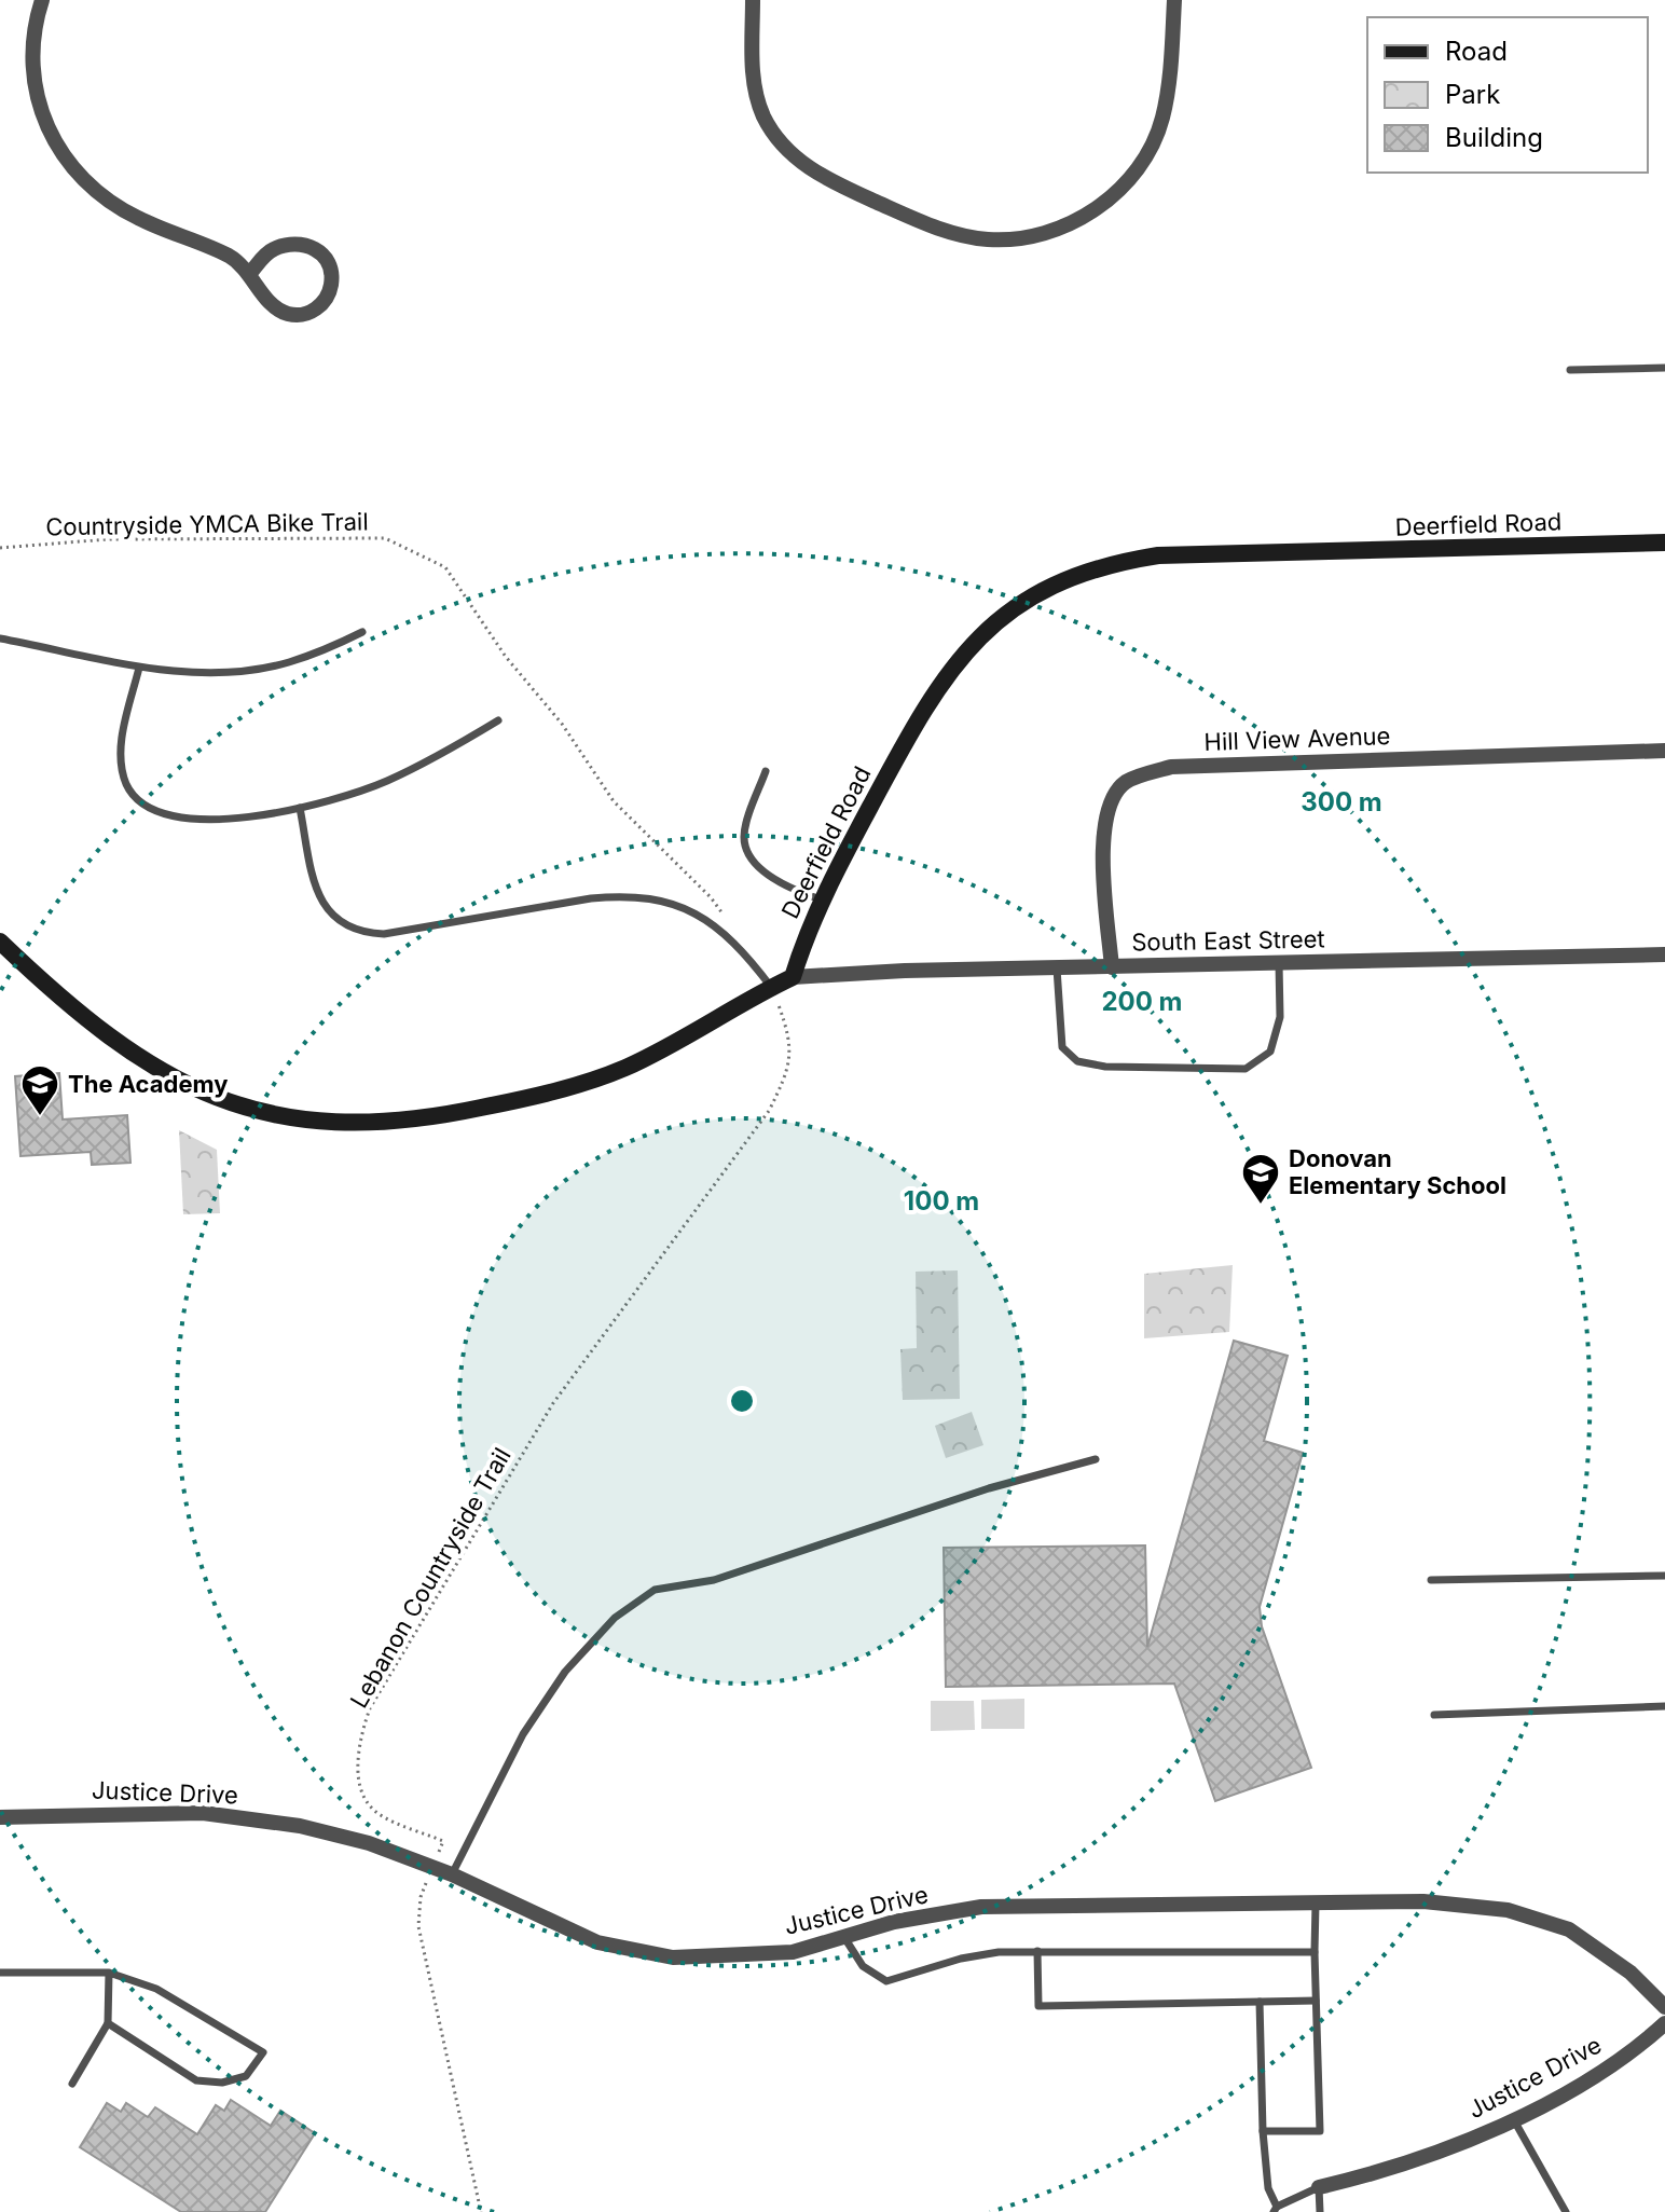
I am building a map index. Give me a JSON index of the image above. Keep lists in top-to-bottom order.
{
  "streets": {
    "street": [
      "Deerfield Road",
      "Hill View Avenue",
      "South East Street",
      "Justice Drive"
    ],
    "path": ["Countryside YMCA Bike Trail", "Lebanon Countryside Trail"]
  },
  "crossings": [
    ["Deerfield Road", "South East Street"],
    ["Hill View Avenue", "South East Street"],
    ["Lebanon Countryside Trail", "Justice Drive"]
  ],
  "places": {
    "school or university": ["The Academy", "Donovan Elementary School"]
  },
  "legend": ["Road", "Park", "Building"],
  "rings": ["300 m", "200 m", "100 m"]
}
